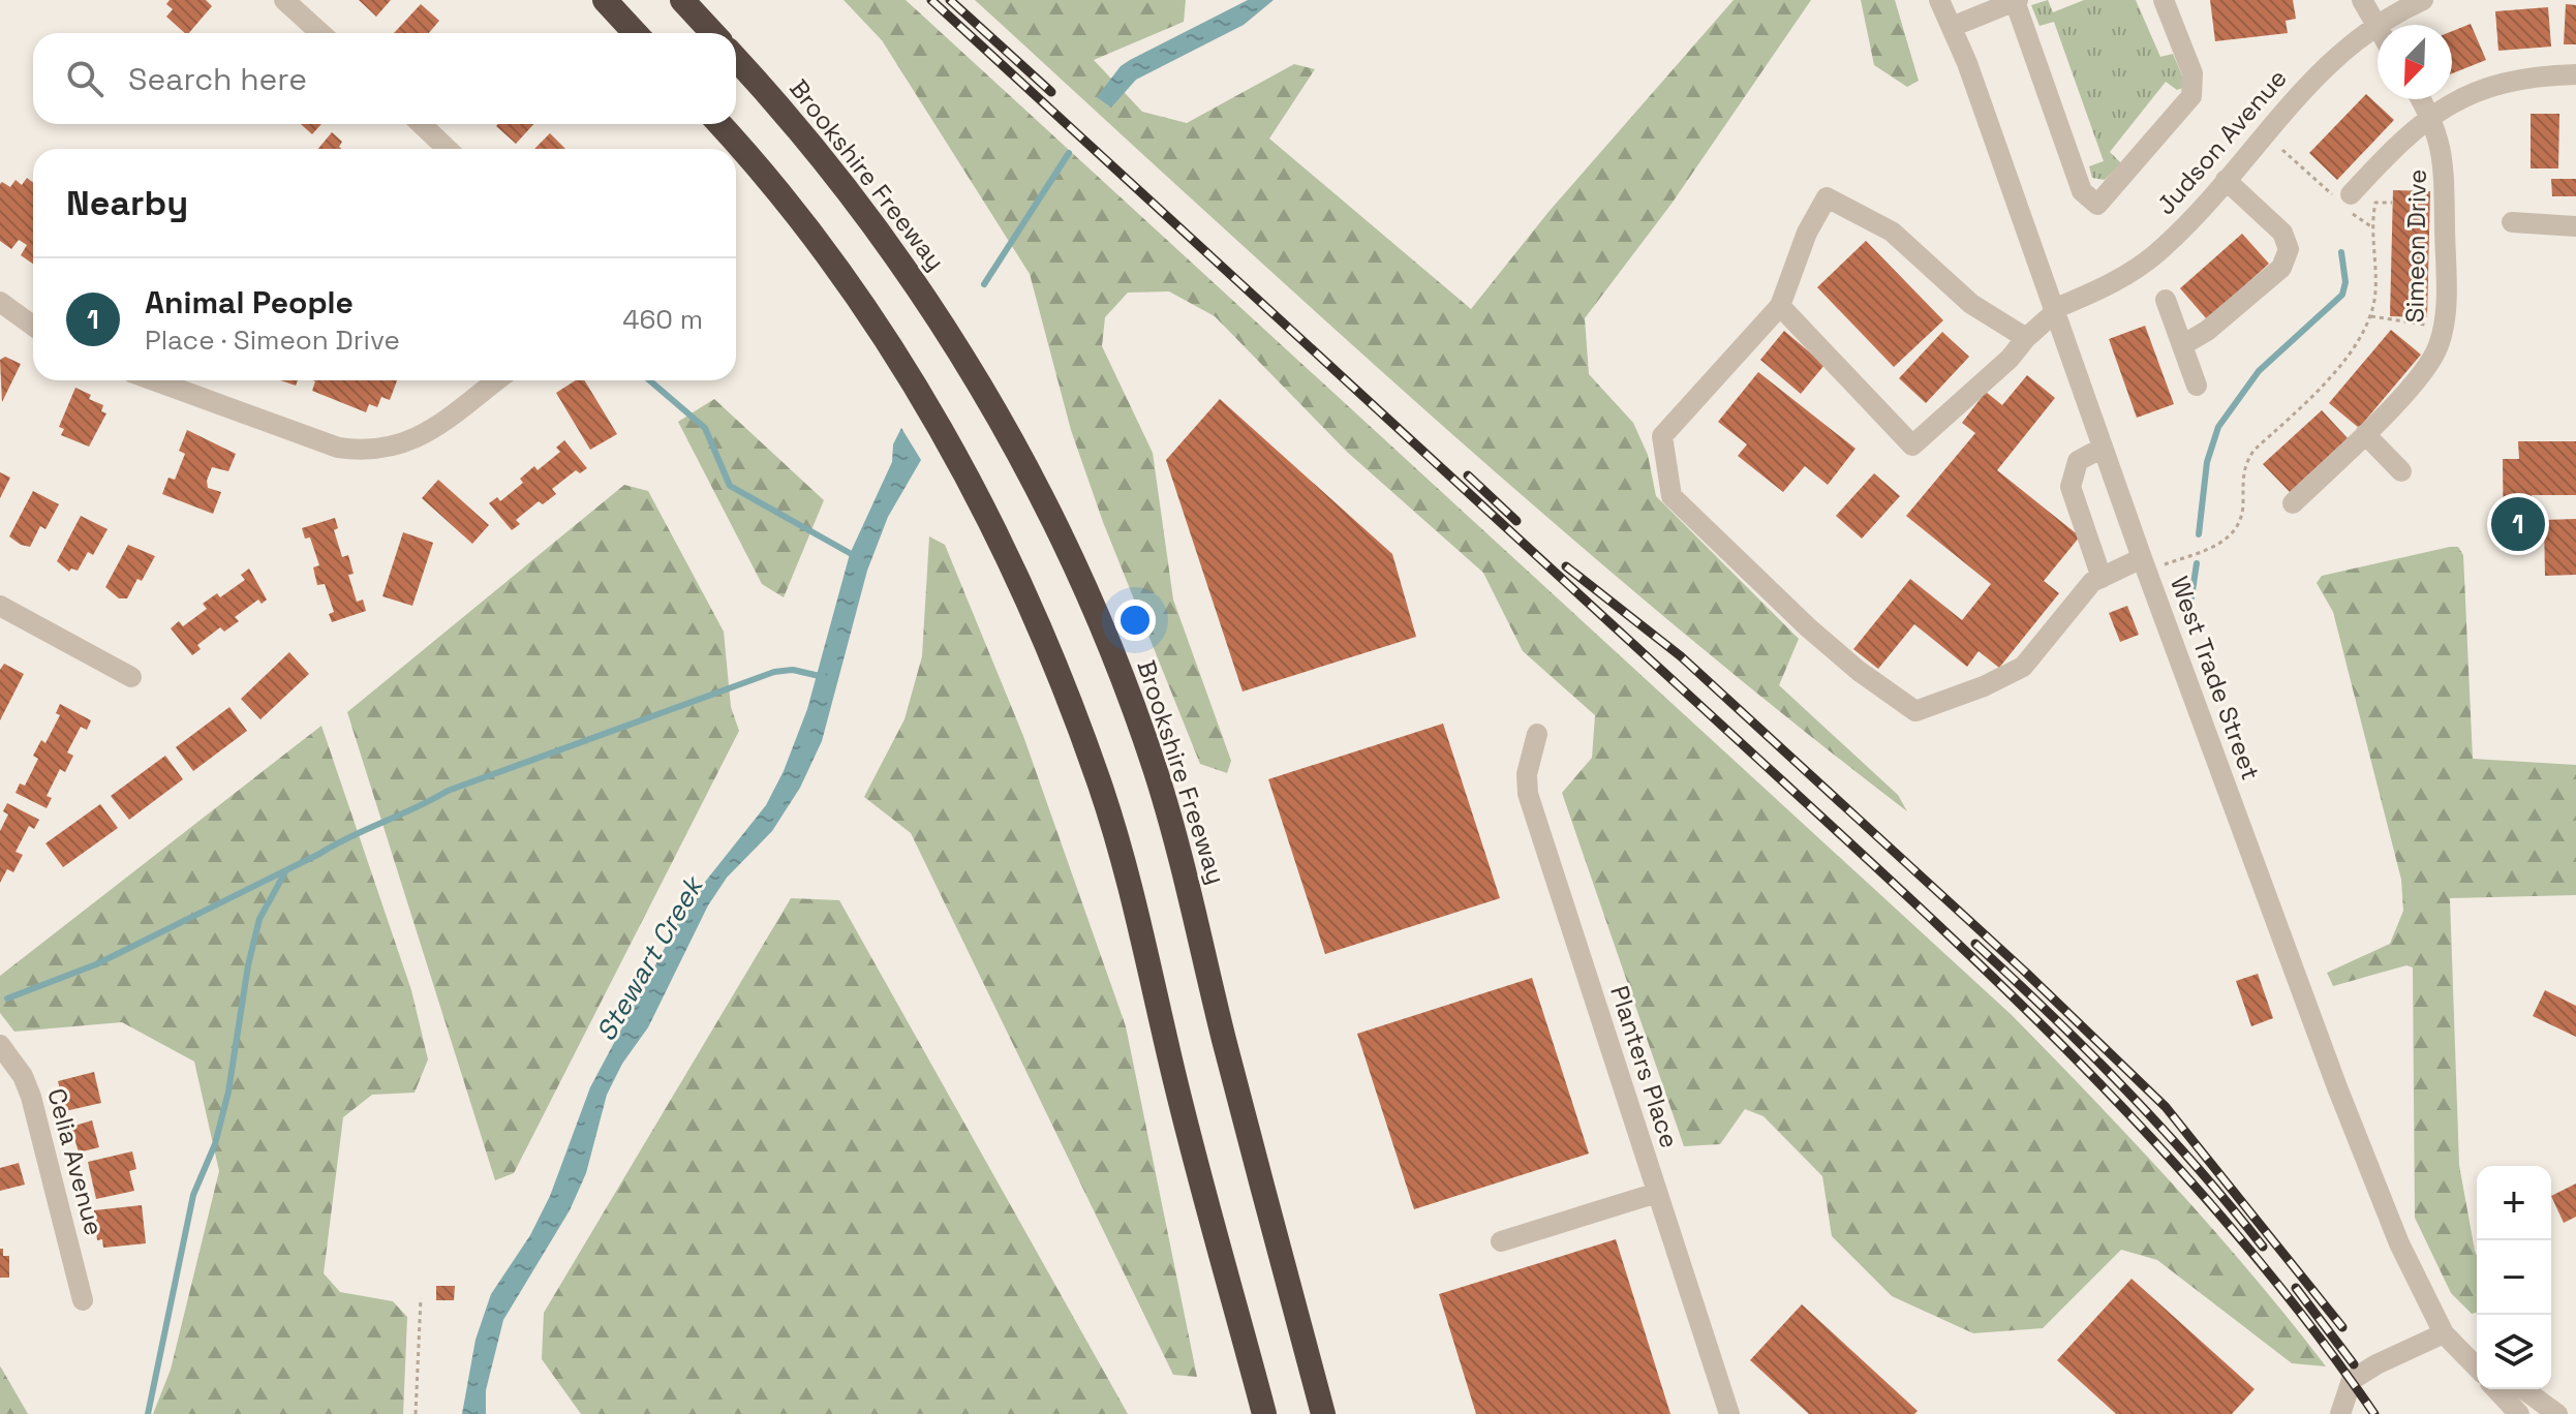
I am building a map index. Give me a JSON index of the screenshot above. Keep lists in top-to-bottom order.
{
  "streets": {
    "highway": ["Brookshire Freeway"],
    "street": [
      "Judson Avenue",
      "Simeon Drive",
      "West Trade Street",
      "Planters Place",
      "Celia Avenue"
    ]
  },
  "crossings": [
    ["Judson Avenue", "West Trade Street"]
  ],
  "water": ["Stewart Creek"],
  "north": "bottom left",
  "page": {
    "search": "Search here",
    "heading": "Nearby",
    "list": [
      {
        "mark": "1",
        "name": "Animal People",
        "note": "Place · Simeon Drive",
        "value": "460 m"
      }
    ],
    "pins": "1",
    "map_buttons": ["+", "−"]
  }
}
